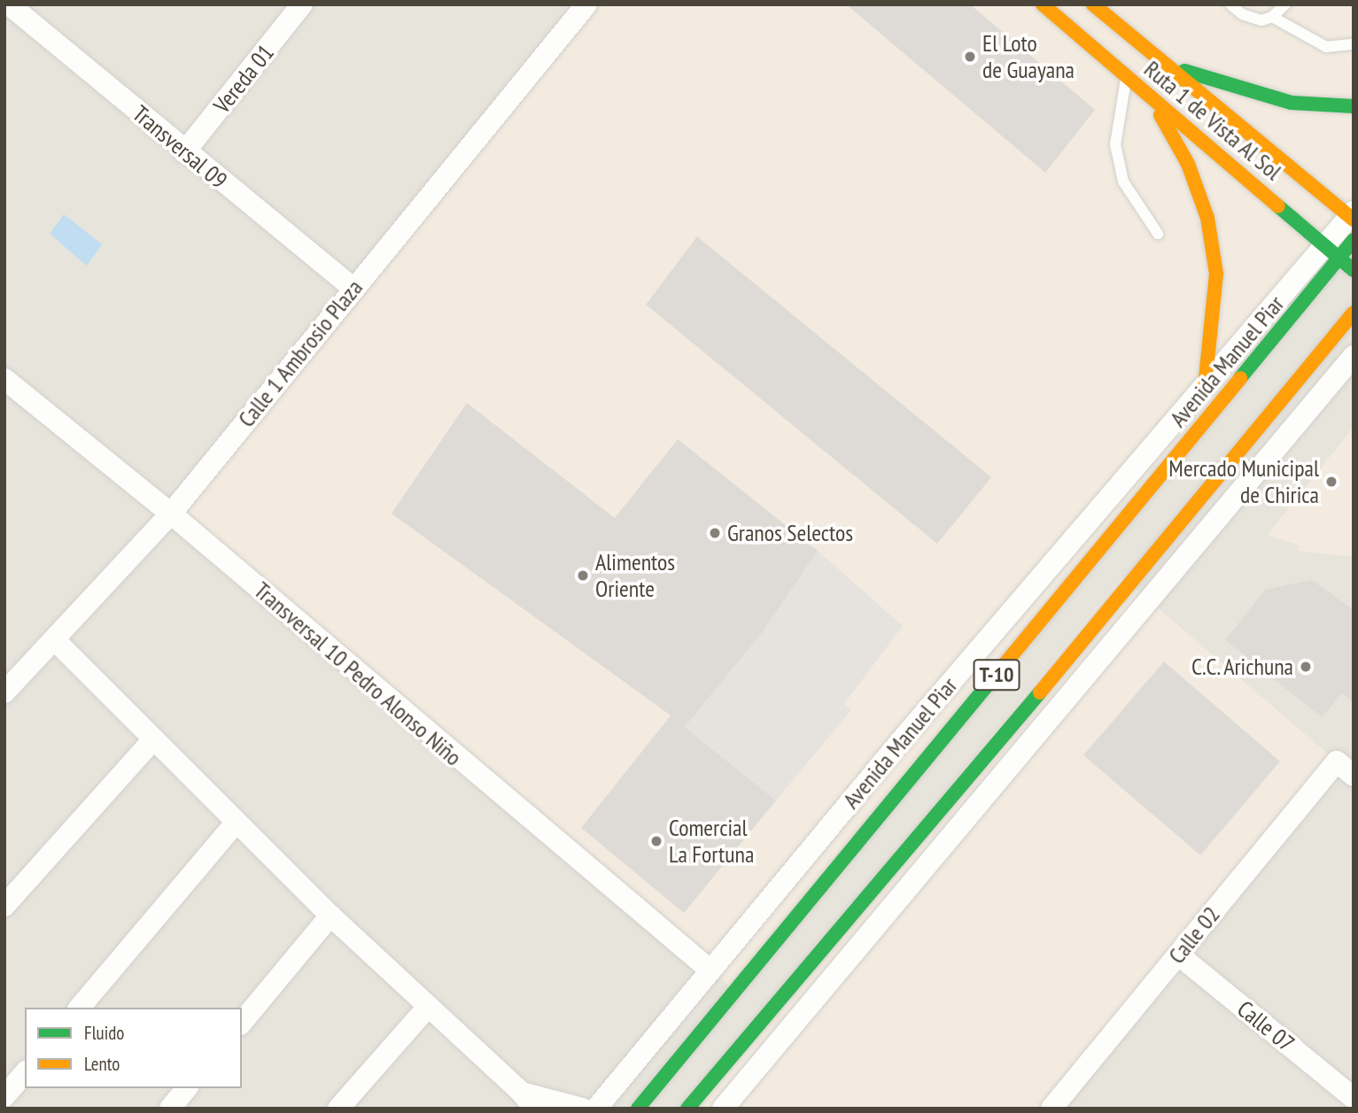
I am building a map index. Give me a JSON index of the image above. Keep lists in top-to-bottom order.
{
  "streets": {
    "main road": ["Ruta 1 de Vista Al Sol", "Avenida Manuel Piar", "T-10"],
    "street": [
      "Vereda 01",
      "Transversal 09",
      "Calle 1 Ambrosio Plaza",
      "Transversal 10 Pedro Alonso Niño",
      "Calle 02",
      "Calle 07"
    ]
  },
  "crossings": [
    ["Vereda 01", "Transversal 09"],
    ["Ruta 1 de Vista Al Sol", "Avenida Manuel Piar"],
    ["Transversal 09", "Calle 1 Ambrosio Plaza"],
    ["Calle 1 Ambrosio Plaza", "Transversal 10 Pedro Alonso Niño"],
    ["Avenida Manuel Piar", "Transversal 10 Pedro Alonso Niño"],
    ["Calle 02", "Calle 07"]
  ],
  "places": [
    "El Loto de Guayana",
    "Mercado Municipal de Chirica",
    "Granos Selectos",
    "Alimentos Oriente",
    "C.C. Arichuna",
    "Comercial La Fortuna"
  ],
  "legend": ["Fluido", "Lento"]
}
